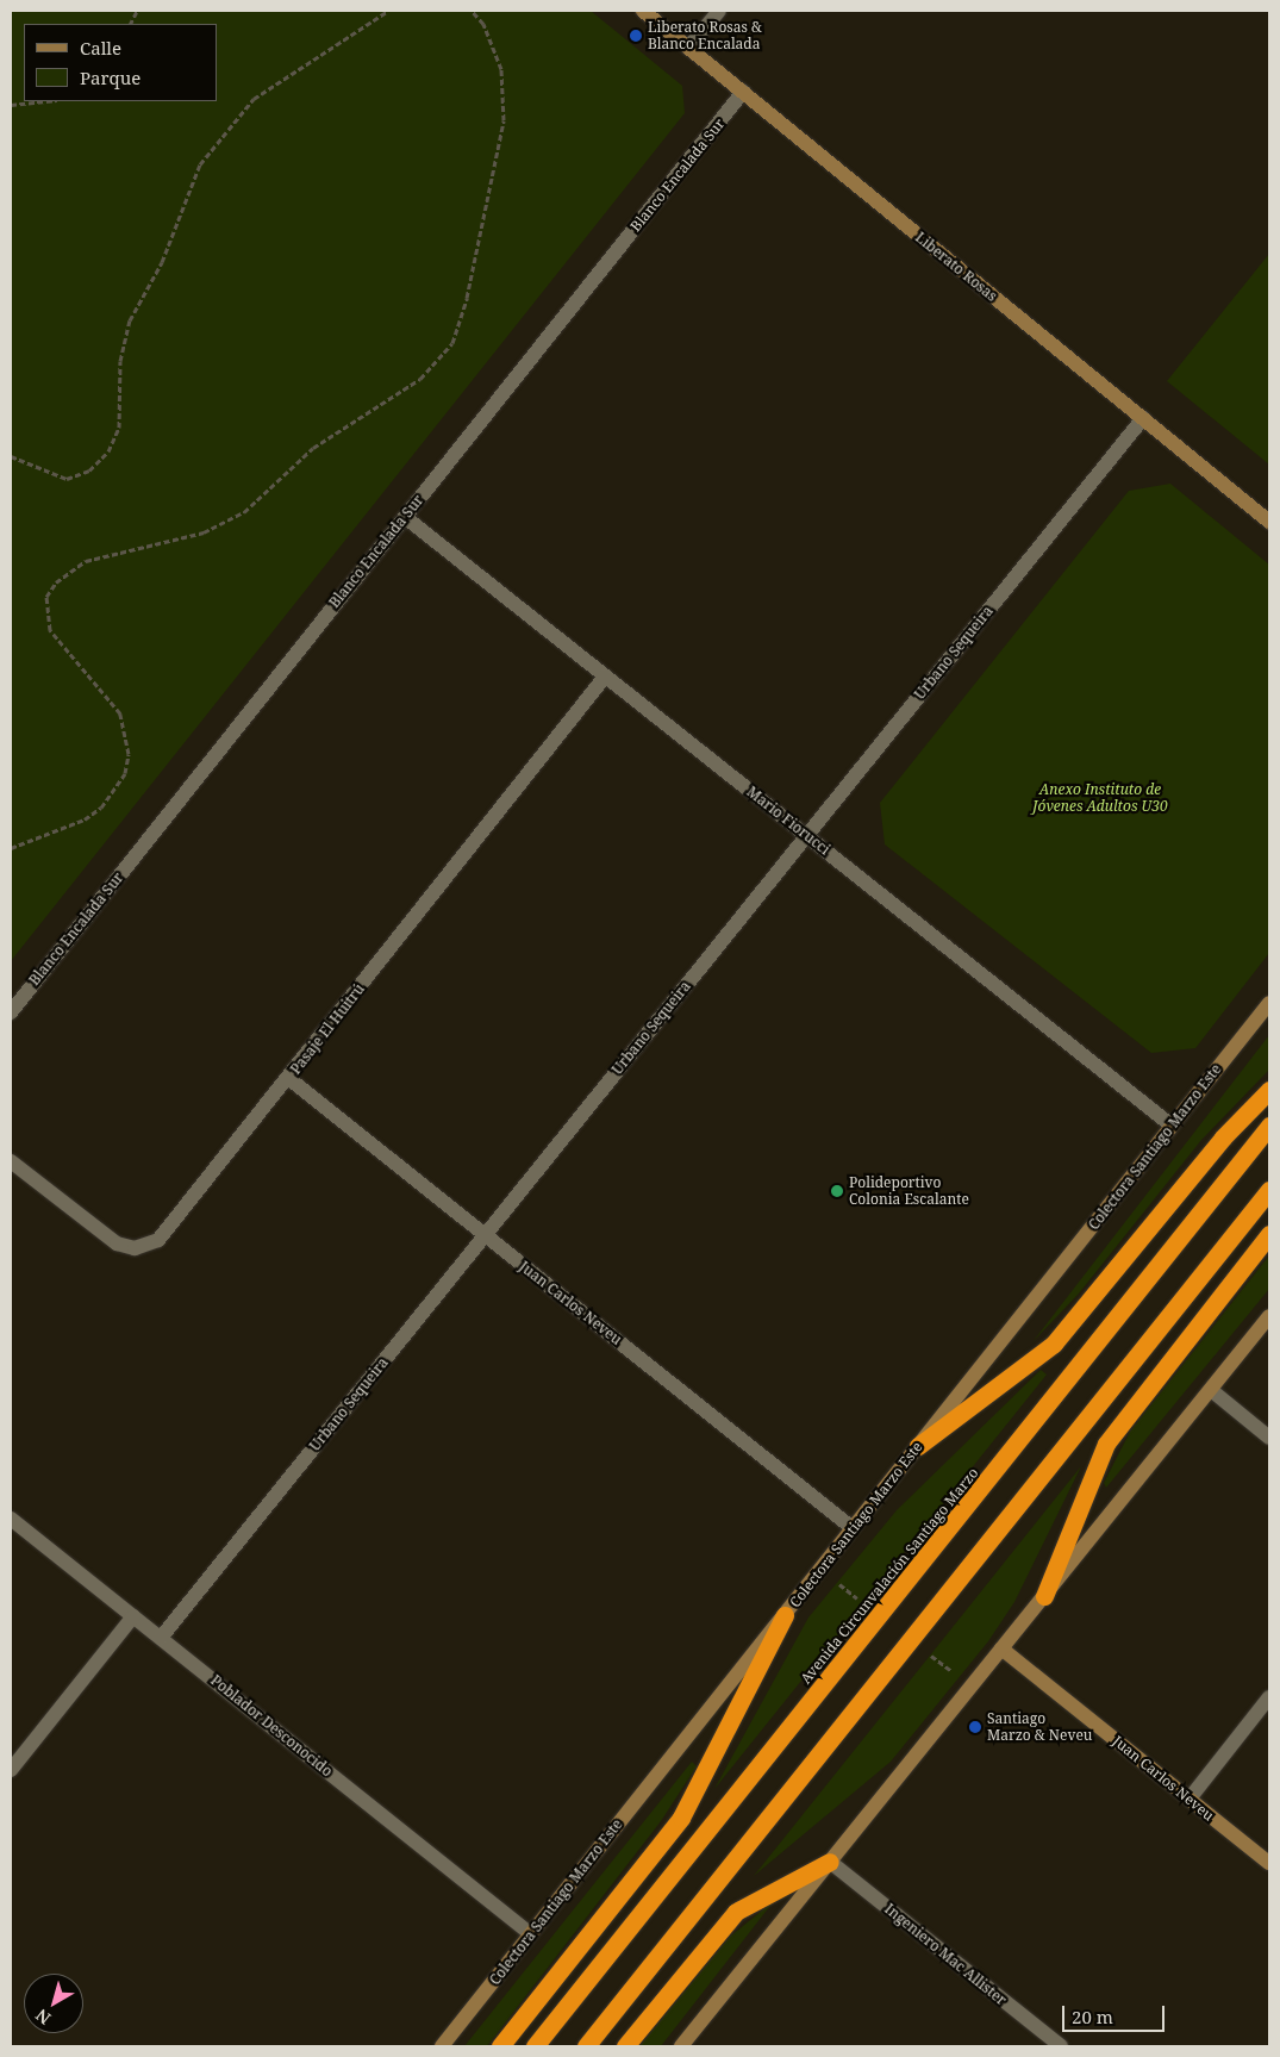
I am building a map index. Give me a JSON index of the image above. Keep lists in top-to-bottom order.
{
  "streets": {
    "highway": ["Avenida Circunvalación Santiago Marzo"],
    "street": [
      "Blanco Encalada Sur",
      "Liberato Rosas",
      "Urbano Sequeira",
      "Mario Fiorucci",
      "Pasaje El Huitrú",
      "Colectora Santiago Marzo Este",
      "Juan Carlos Neveu",
      "Poblador Desconocido",
      "Ingeniero Mac Allister"
    ]
  },
  "crossings": [
    ["Blanco Encalada Sur", "Liberato Rosas"],
    ["Blanco Encalada Sur", "Mario Fiorucci"],
    ["Liberato Rosas", "Urbano Sequeira"],
    ["Urbano Sequeira", "Mario Fiorucci"],
    ["Urbano Sequeira", "Juan Carlos Neveu"],
    ["Urbano Sequeira", "Poblador Desconocido"],
    ["Mario Fiorucci", "Pasaje El Huitrú"],
    ["Mario Fiorucci", "Colectora Santiago Marzo Este"],
    ["Pasaje El Huitrú", "Juan Carlos Neveu"],
    ["Colectora Santiago Marzo Este", "Juan Carlos Neveu"],
    ["Colectora Santiago Marzo Este", "Poblador Desconocido"]
  ],
  "parks": ["Anexo Instituto de Jóvenes Adultos U30"],
  "places": ["Liberato Rosas & Blanco Encalada", "Polideportivo Colonia Escalante", "Santiago Marzo & Neveu"],
  "legend": ["Calle", "Parque"],
  "scale_bar": "20 m",
  "north": "bottom left"
}
